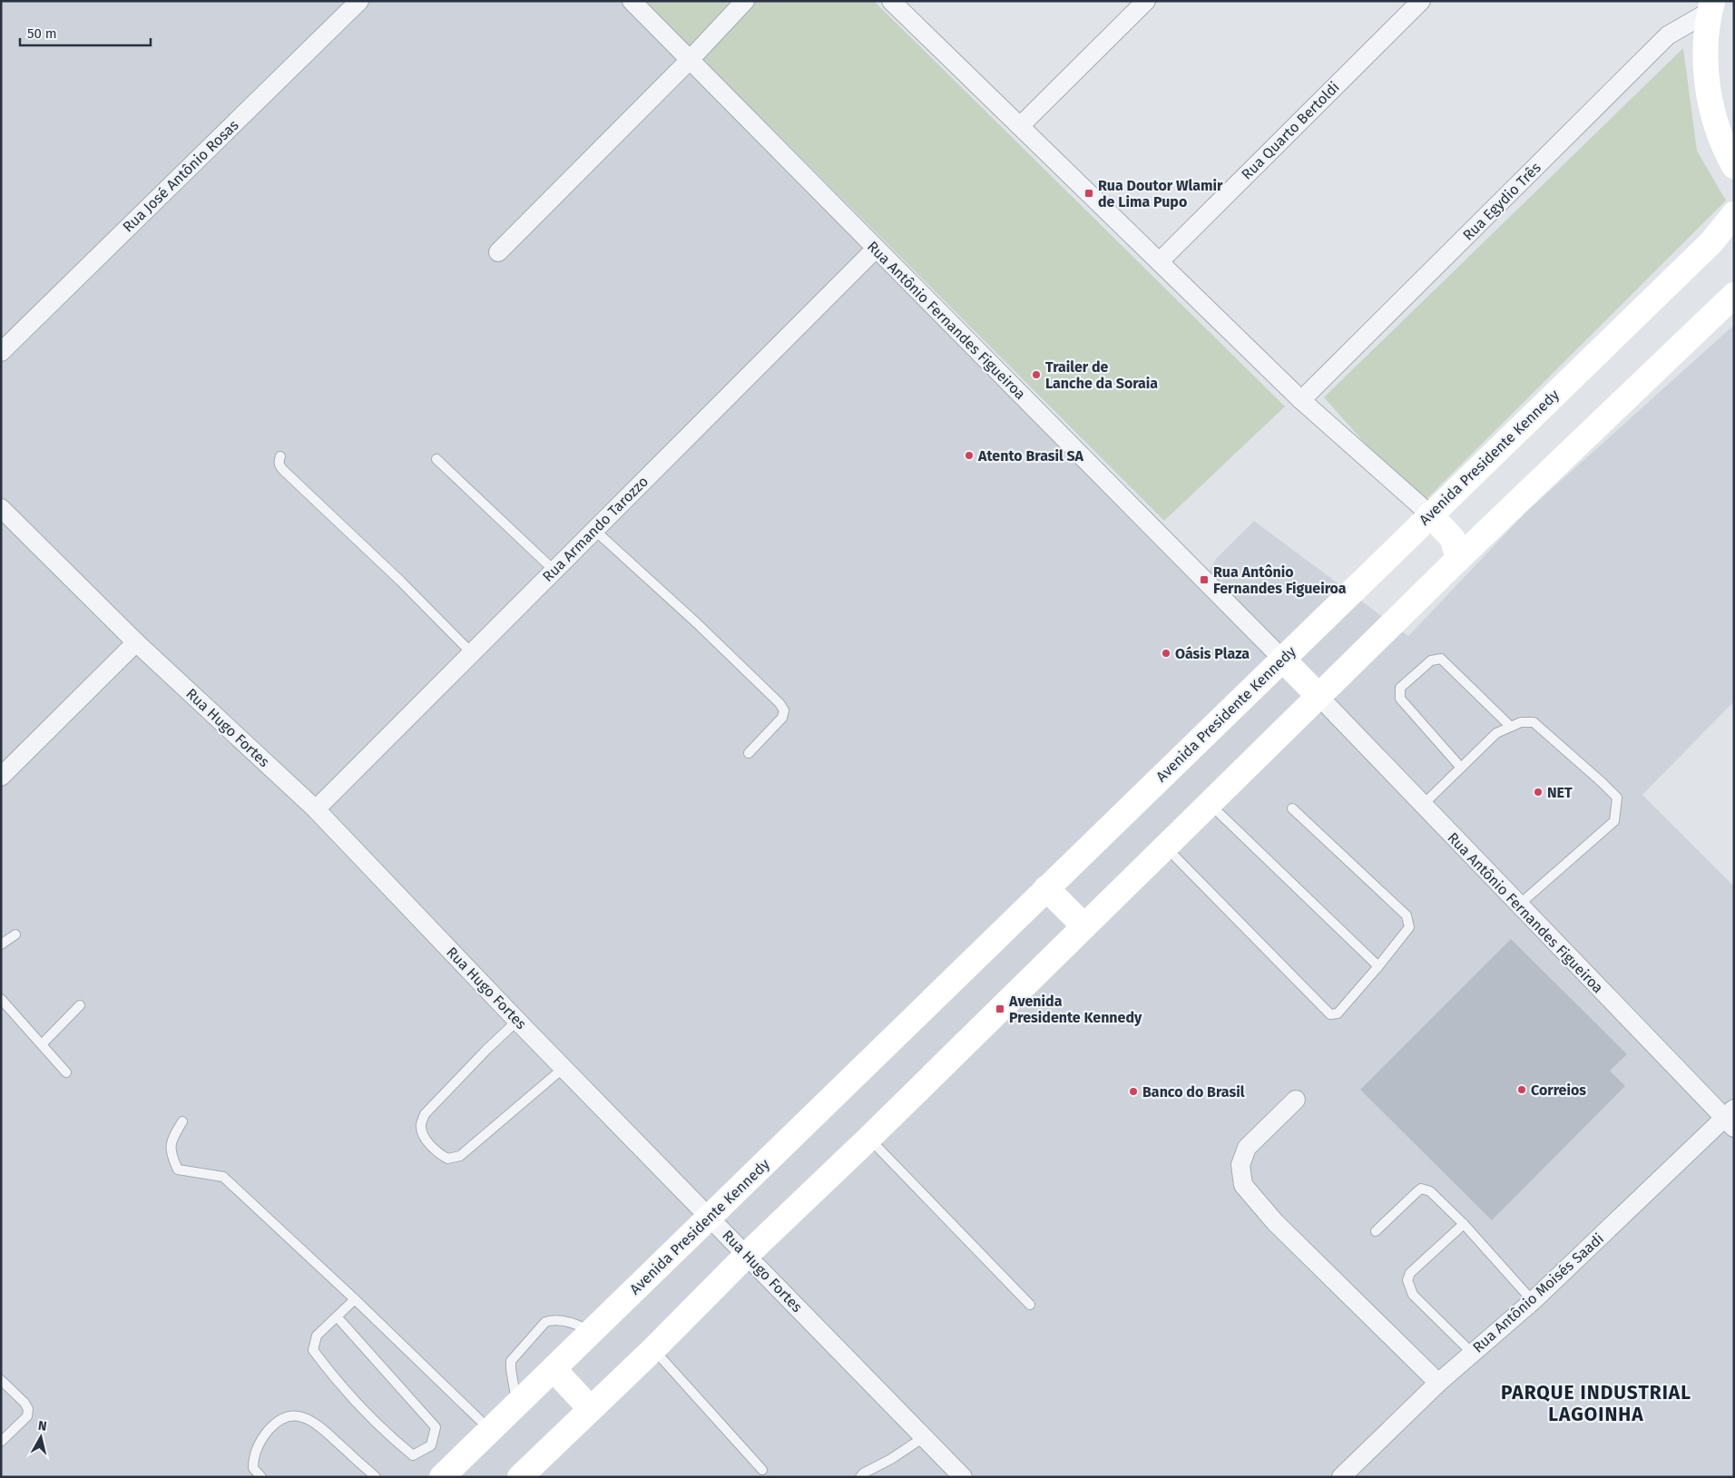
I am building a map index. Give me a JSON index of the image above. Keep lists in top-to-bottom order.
{
  "streets": {
    "main road": ["Avenida Presidente Kennedy"],
    "street": [
      "Rua Quarto Bertoldi",
      "Rua José Antônio Rosas",
      "Rua Egydio Três",
      "Rua Antônio Fernandes Figueiroa",
      "Rua Armando Tarozzo",
      "Rua Hugo Fortes",
      "Rua Antônio Moisés Saadi"
    ]
  },
  "crossings": [
    ["Rua Antônio Fernandes Figueiroa", "Avenida Presidente Kennedy"],
    ["Rua Antônio Fernandes Figueiroa", "Rua Armando Tarozzo"],
    ["Rua Antônio Fernandes Figueiroa", "Rua Antônio Moisés Saadi"],
    ["Avenida Presidente Kennedy", "Rua Hugo Fortes"],
    ["Rua Armando Tarozzo", "Rua Hugo Fortes"]
  ],
  "districts": ["PARQUE INDUSTRIAL LAGOINHA"],
  "places": {
    "transit": ["Rua Doutor Wlamir de Lima Pupo", "Rua Antônio Fernandes Figueiroa", "Avenida Presidente Kennedy"],
    "other": [
      "Trailer de Lanche da Soraia",
      "Atento Brasil SA",
      "Oásis Plaza",
      "NET",
      "Correios",
      "Banco do Brasil"
    ]
  },
  "scale_bar": "50 m",
  "north": "top"
}
